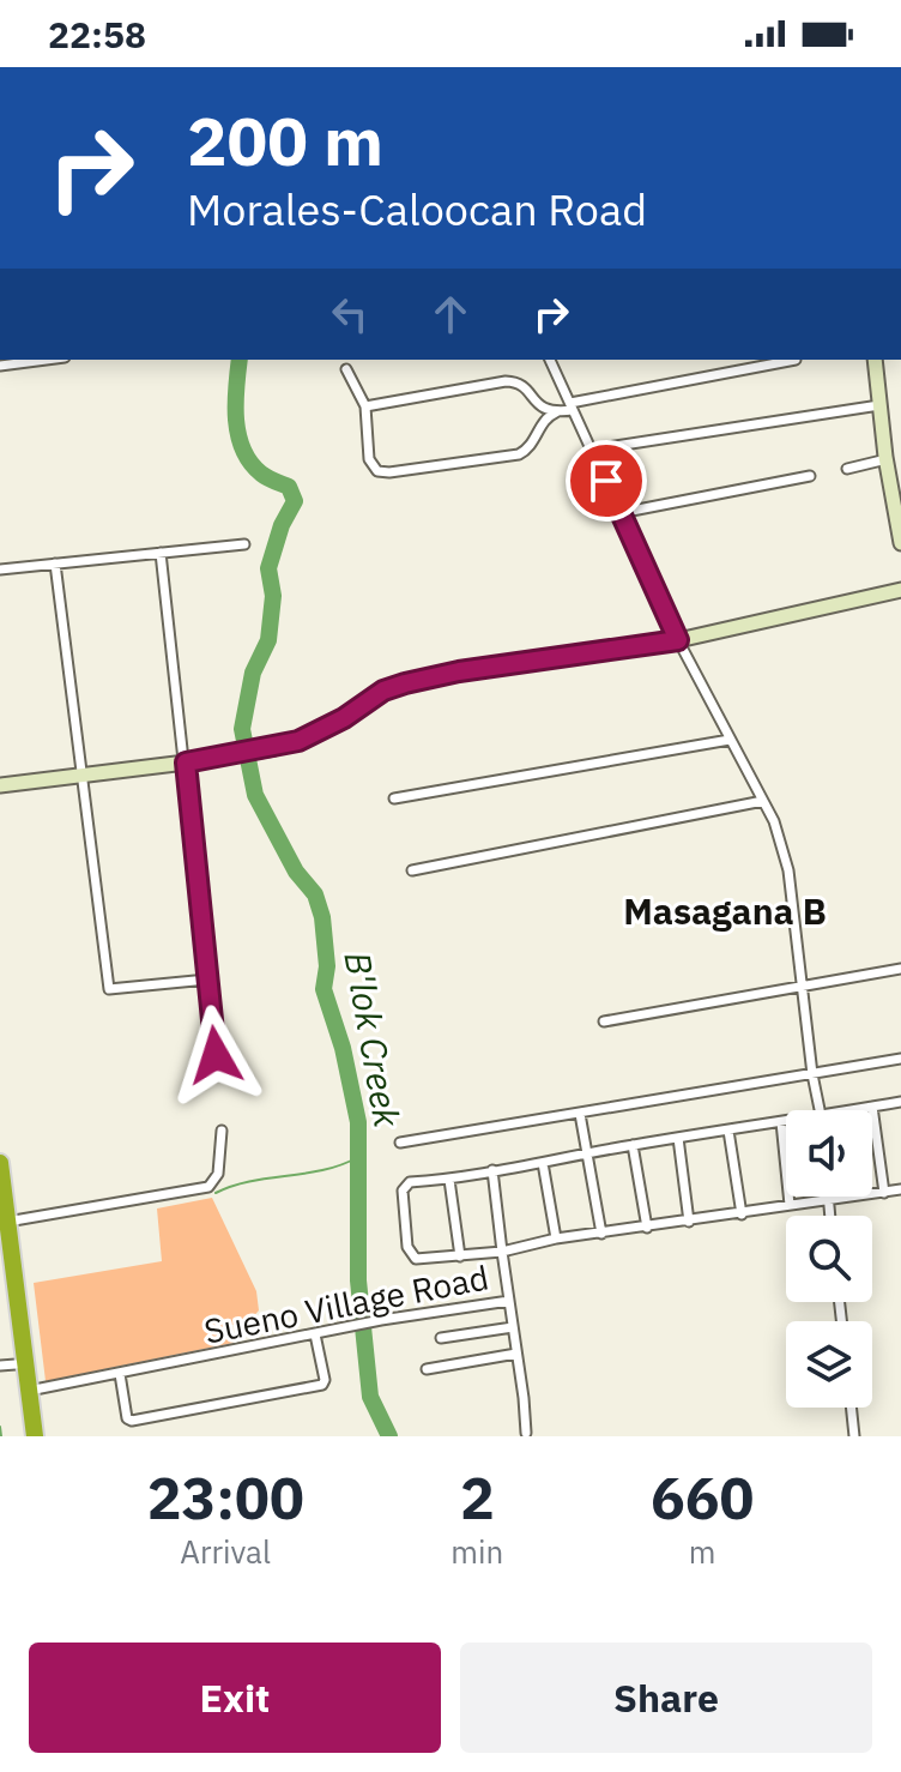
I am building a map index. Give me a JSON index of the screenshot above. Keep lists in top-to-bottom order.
{
  "streets": {
    "street": ["Sueno Village Road"]
  },
  "districts": ["Masagana B"],
  "water": ["B'lok Creek"],
  "page": {
    "status": "22:58",
    "turn": ["200 m", "Morales-Caloocan Road"],
    "eta": [
      "23:00",
      "Arrival",
      "2",
      "min",
      "660",
      "m"
    ],
    "buttons": ["Exit", "Share"]
  }
}
